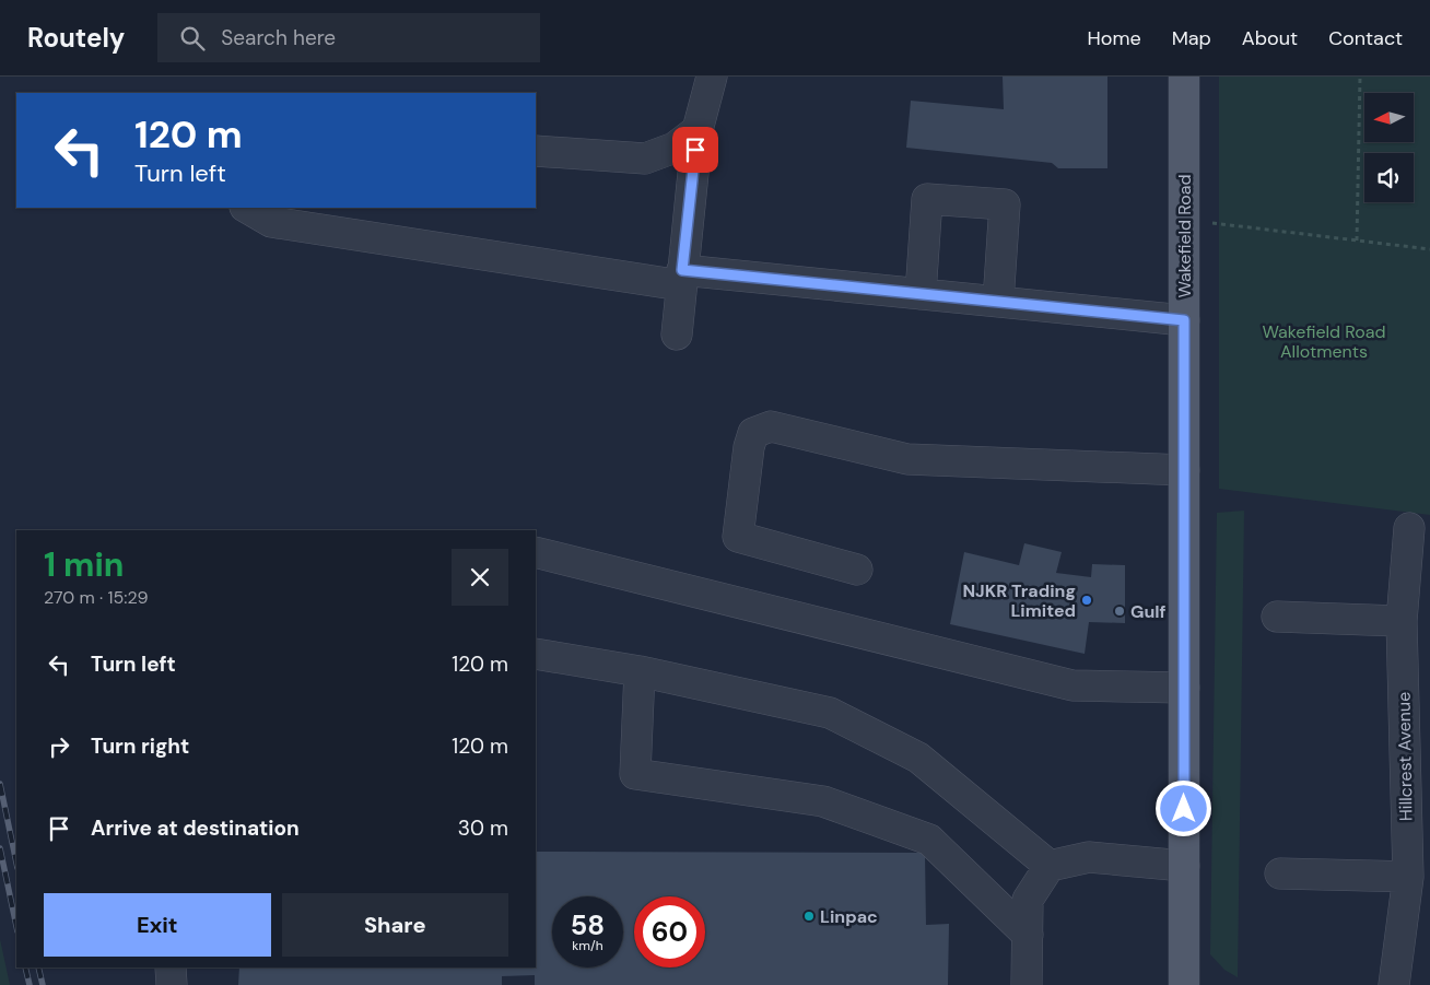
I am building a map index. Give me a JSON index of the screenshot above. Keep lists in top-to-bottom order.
{
  "streets": {
    "main road": ["Wakefield Road"],
    "street": ["Hillcrest Avenue"]
  },
  "parks": ["Wakefield Road Allotments"],
  "places": ["NJKR Trading Limited", "Gulf", "Linpac"],
  "north": "left",
  "page": {
    "header": "Routely",
    "search": "Search here",
    "nav": [
      "Home",
      "Map",
      "About",
      "Contact"
    ],
    "turn": ["120 m", "Turn left"],
    "heading": ["1 min", "270 m · 15:29"],
    "list": [
      {
        "name": "Turn left",
        "value": "120 m"
      },
      {
        "name": "Turn right",
        "value": "120 m"
      },
      {
        "name": "Arrive at destination",
        "value": "30 m"
      }
    ],
    "buttons": ["Exit", "Share"],
    "speed": "58 km/h",
    "limit": "60"
  }
}
